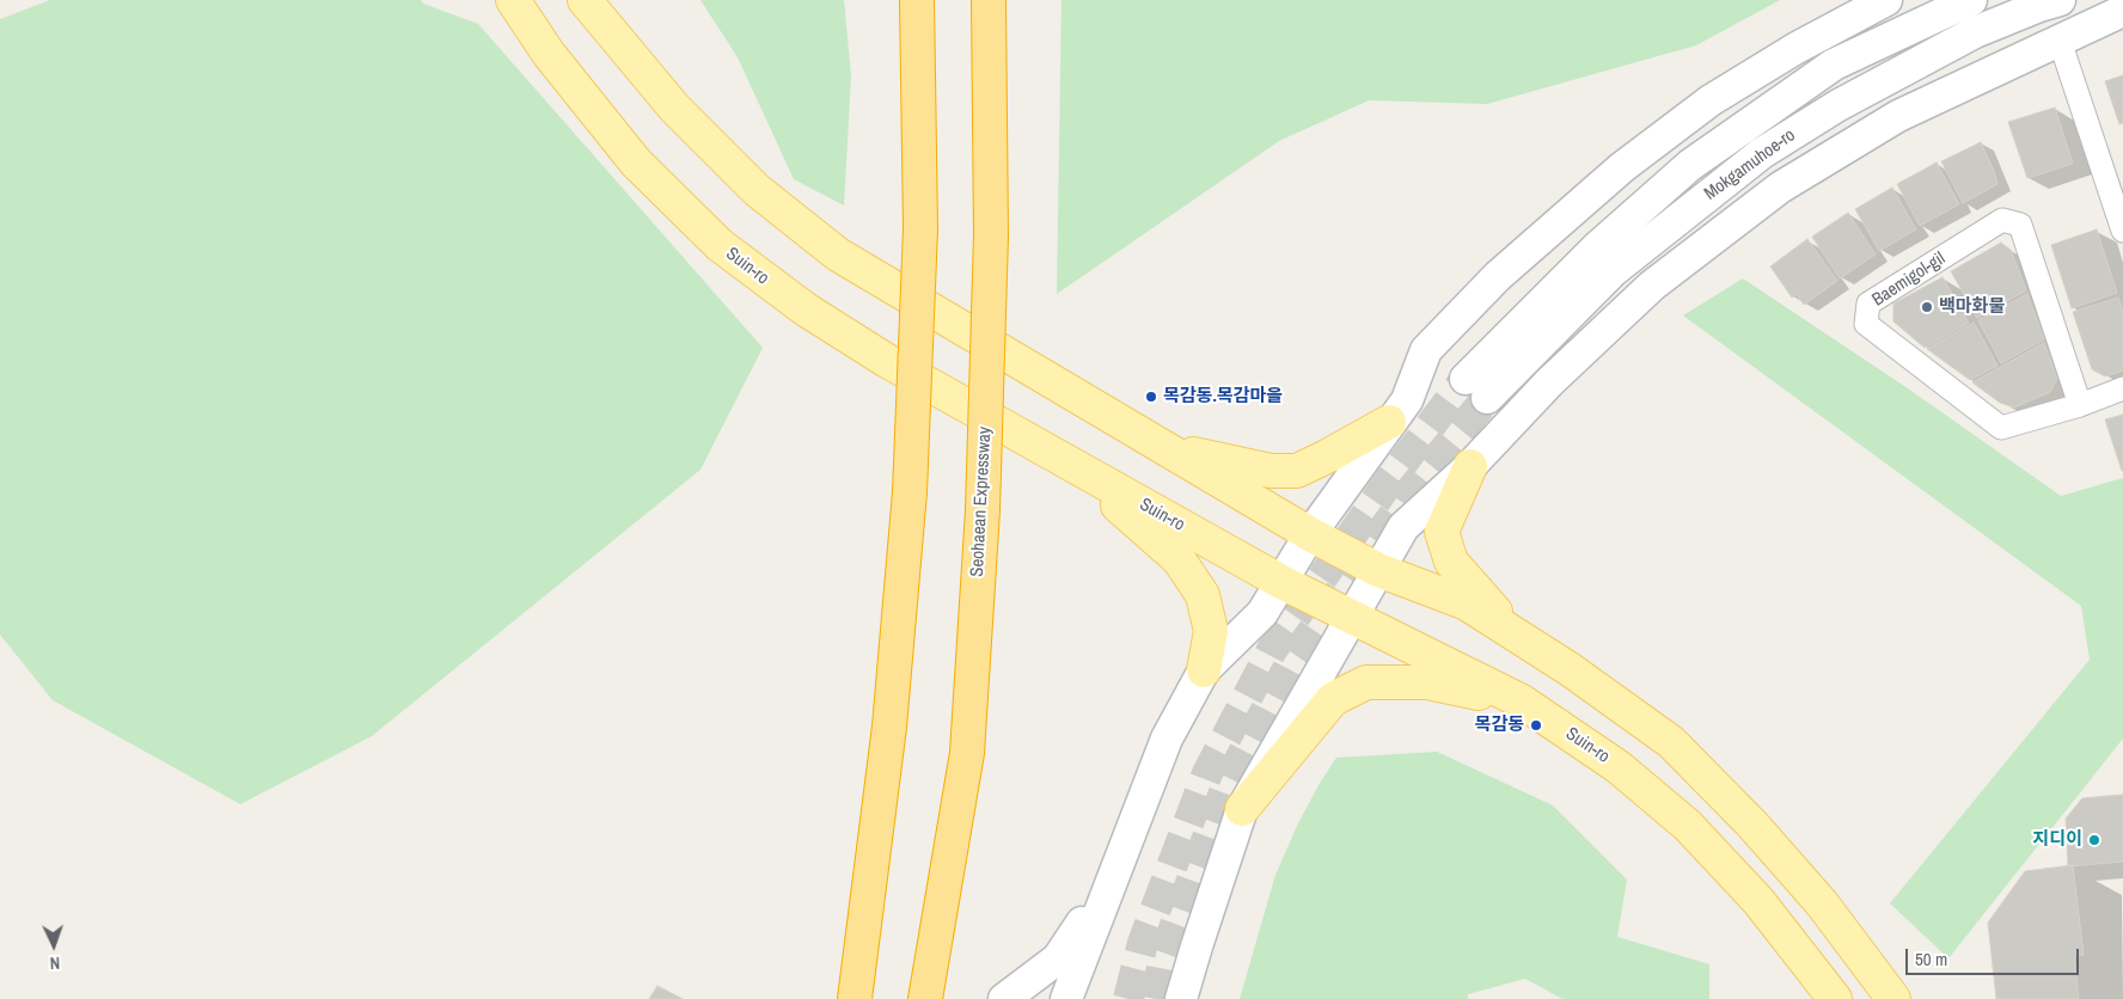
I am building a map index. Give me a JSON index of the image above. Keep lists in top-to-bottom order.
{
  "streets": {
    "highway": ["Seohaean Expressway"],
    "main road": ["Mokgamuhoe-ro", "Suin-ro"],
    "street": ["Baemigol-gil"]
  },
  "places": [
    "백마화물",
    "목감동.목감마을",
    "목감동",
    "지디이"
  ],
  "scale_bar": "50 m",
  "north": "bottom"
}
